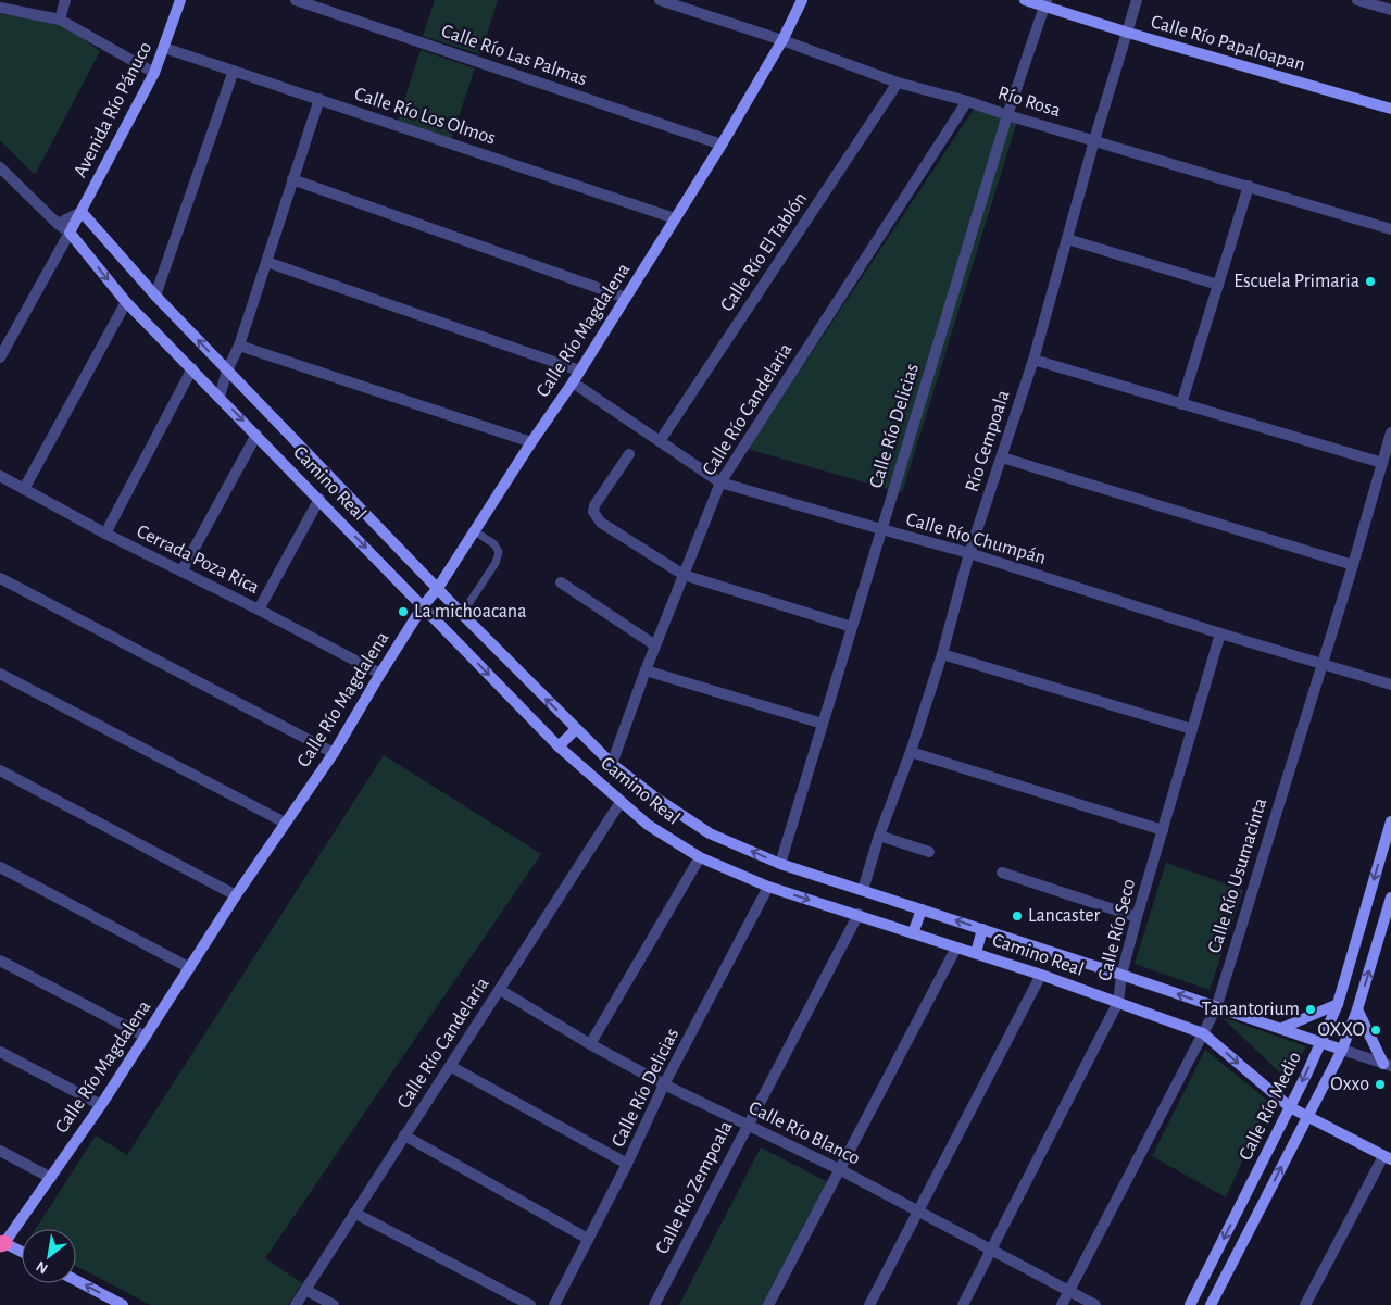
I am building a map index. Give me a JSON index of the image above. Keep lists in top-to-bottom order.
{
  "streets": {
    "street": [
      "Calle Río Papaloapan",
      "Calle Río Las Palmas",
      "Río Rosa",
      "Avenida Río Pánuco",
      "Calle Río Los Olmos",
      "Calle Río El Tablón",
      "Calle Río Magdalena",
      "Calle Río Candelaria",
      "Calle Río Delicias",
      "Río Cempoala",
      "Camino Real",
      "Calle Río Chumpán",
      "Cerrada Poza Rica",
      "Calle Río Usumacinta",
      "Calle Río Seco",
      "Calle Río Medio",
      "Calle Río Blanco",
      "Calle Río Zempoala"
    ]
  },
  "crossings": [
    ["Calle Río Papaloapan", "Calle Río Delicias"],
    ["Calle Río Papaloapan", "Río Cempoala"],
    ["Calle Río Las Palmas", "Calle Río Magdalena"],
    ["Río Rosa", "Calle Río El Tablón"],
    ["Río Rosa", "Calle Río Magdalena"],
    ["Río Rosa", "Calle Río Candelaria"],
    ["Río Rosa", "Calle Río Delicias"],
    ["Río Rosa", "Río Cempoala"],
    ["Avenida Río Pánuco", "Calle Río Los Olmos"],
    ["Avenida Río Pánuco", "Camino Real"],
    ["Calle Río Los Olmos", "Calle Río Magdalena"],
    ["Calle Río El Tablón", "Calle Río Chumpán"],
    ["Calle Río Magdalena", "Camino Real"],
    ["Calle Río Magdalena", "Calle Río Chumpán"],
    ["Calle Río Magdalena", "Cerrada Poza Rica"],
    ["Calle Río Candelaria", "Camino Real"],
    ["Calle Río Candelaria", "Calle Río Chumpán"],
    ["Calle Río Candelaria", "Calle Río Blanco"],
    ["Calle Río Delicias", "Camino Real"],
    ["Calle Río Delicias", "Calle Río Chumpán"],
    ["Calle Río Delicias", "Calle Río Blanco"],
    ["Río Cempoala", "Camino Real"],
    ["Río Cempoala", "Calle Río Chumpán"],
    ["Camino Real", "Calle Río Usumacinta"],
    ["Camino Real", "Calle Río Seco"],
    ["Camino Real", "Calle Río Medio"],
    ["Camino Real", "Calle Río Zempoala"],
    ["Calle Río Chumpán", "Calle Río Usumacinta"],
    ["Calle Río Chumpán", "Calle Río Seco"],
    ["Calle Río Usumacinta", "Calle Río Blanco"],
    ["Calle Río Seco", "Calle Río Blanco"],
    ["Calle Río Blanco", "Calle Río Zempoala"]
  ],
  "places": [
    "Escuela Primaria",
    "La michoacana",
    "Lancaster",
    "Tanantorium",
    "OXXO",
    "Oxxo"
  ],
  "north": "bottom left"
}
